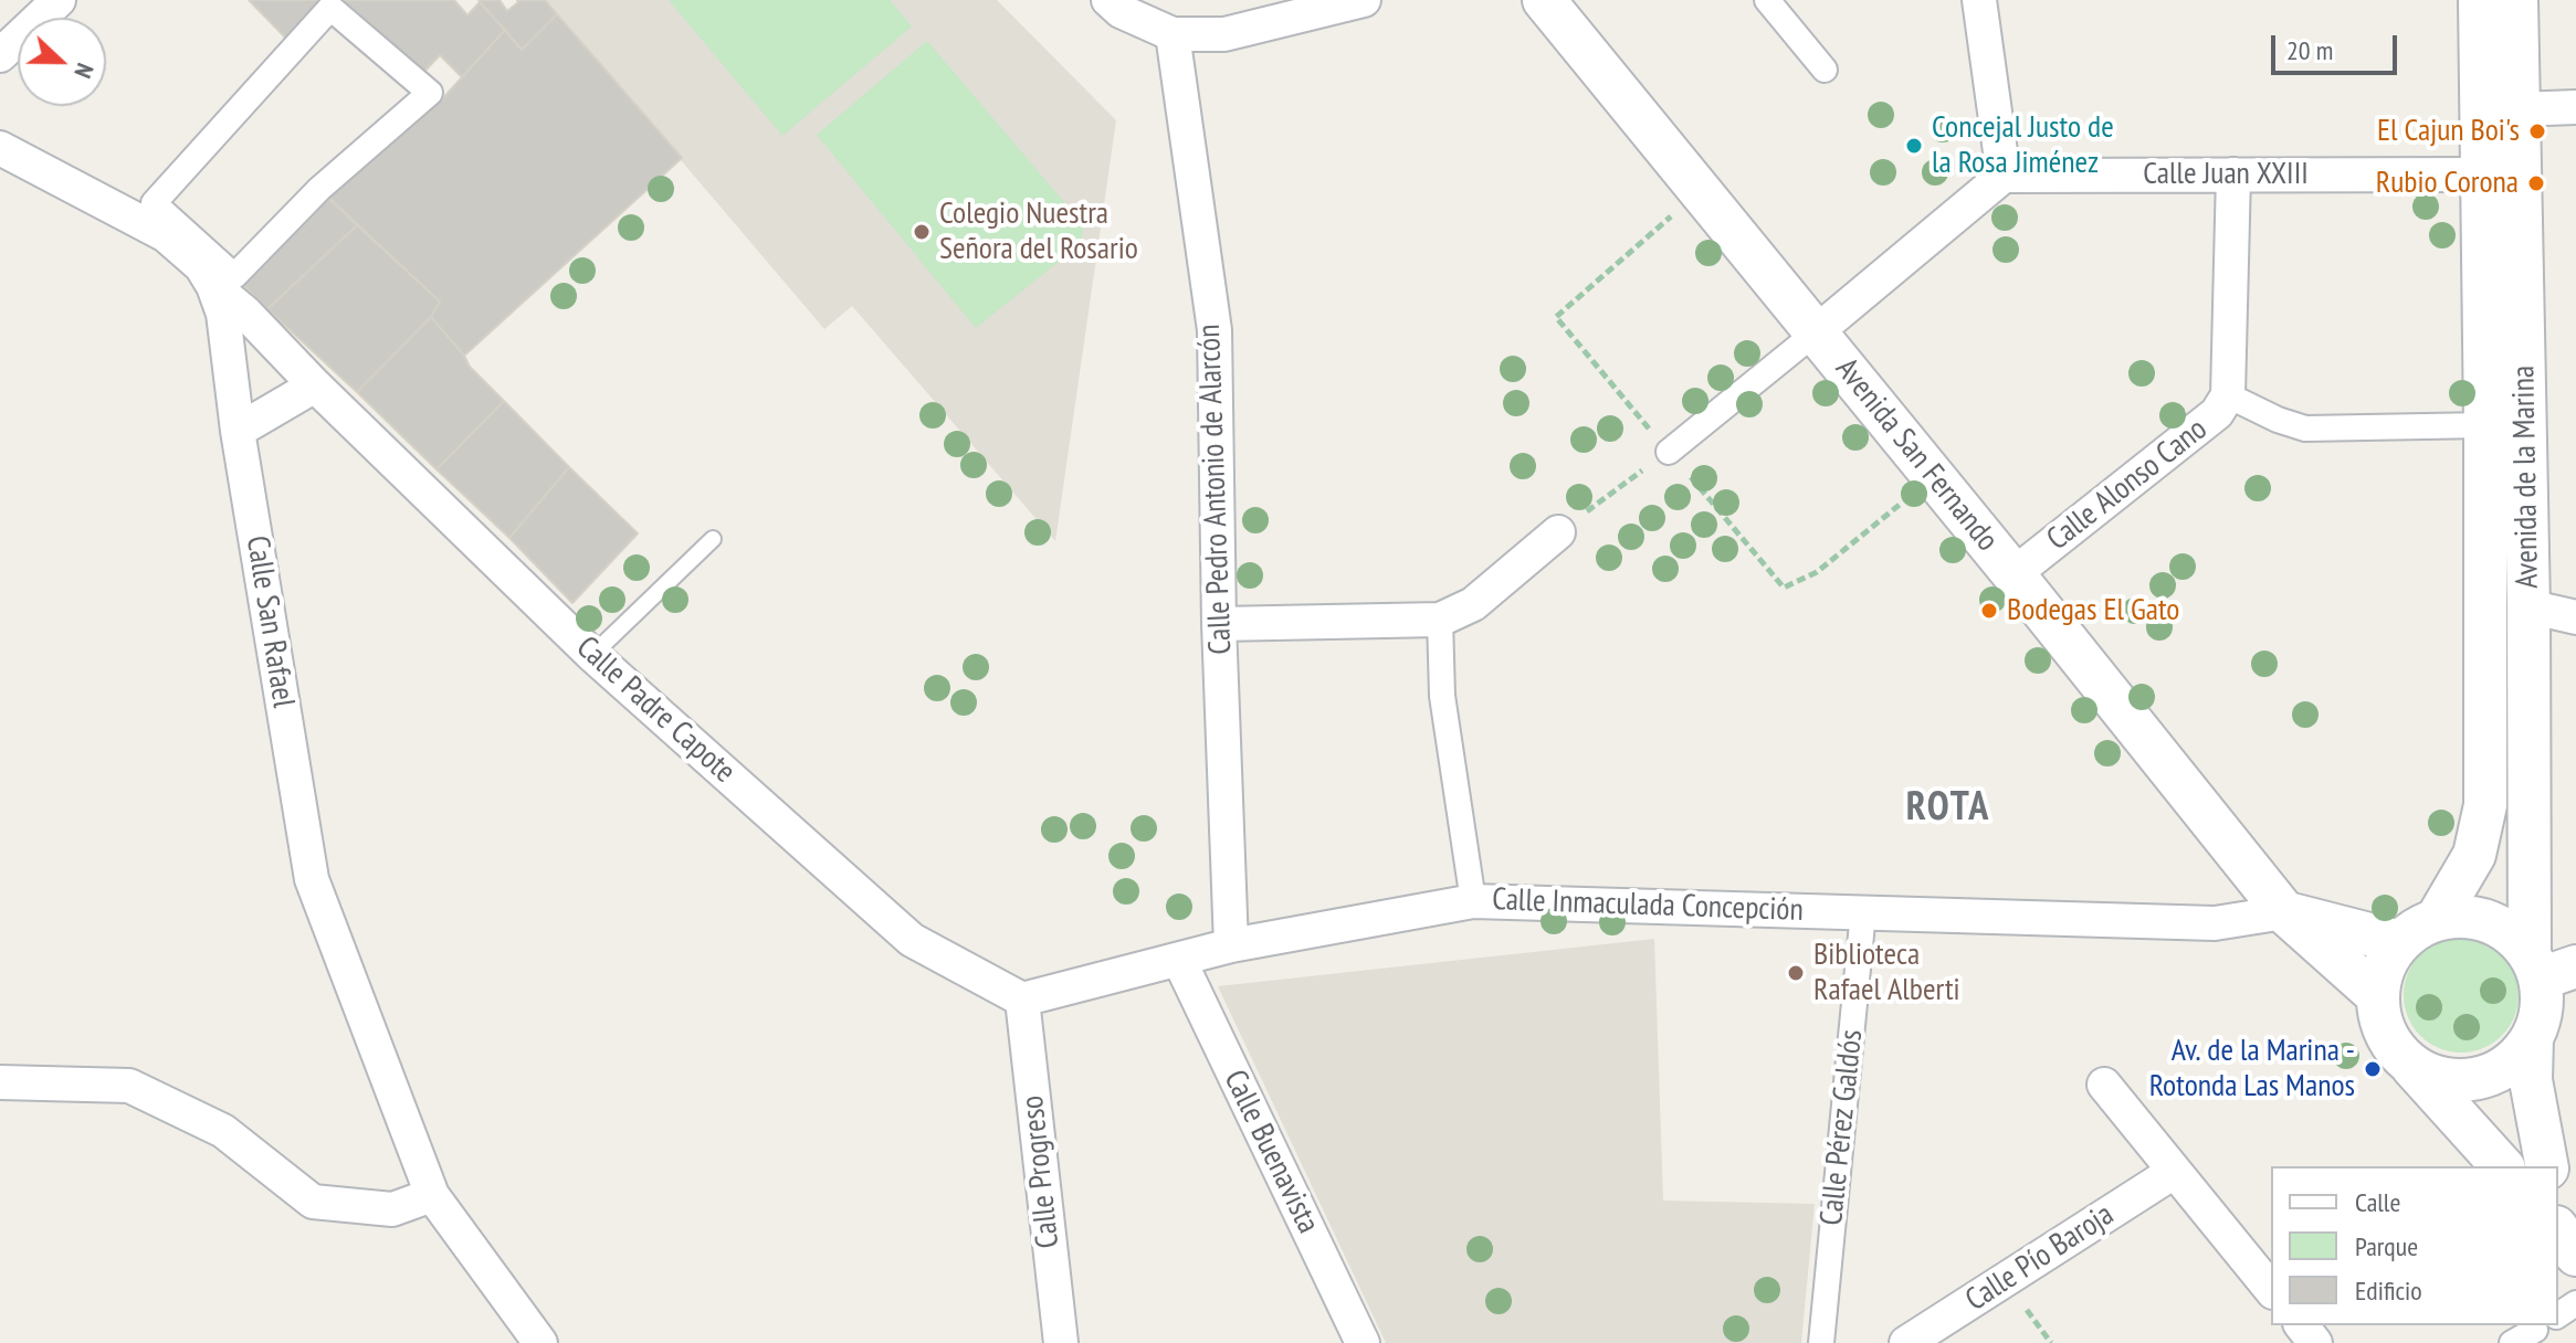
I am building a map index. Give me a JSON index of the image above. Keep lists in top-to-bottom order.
{
  "streets": {
    "street": [
      "Calle Juan XXIII",
      "Avenida San Fernando",
      "Avenida de la Marina",
      "Calle Alonso Cano",
      "Calle Pedro Antonio de Alarcón",
      "Calle San Rafael",
      "Calle Padre Capote",
      "Calle Inmaculada Concepción",
      "Calle Pérez Galdós",
      "Calle Buenavista",
      "Calle Progreso",
      "Calle Pío Baroja"
    ]
  },
  "crossings": [
    ["Calle Juan XXIII", "Avenida de la Marina"],
    ["Calle Juan XXIII", "Calle Alonso Cano"],
    ["Avenida San Fernando", "Avenida de la Marina"],
    ["Avenida San Fernando", "Calle Alonso Cano"],
    ["Avenida San Fernando", "Calle Inmaculada Concepción"],
    ["Calle Pedro Antonio de Alarcón", "Calle Inmaculada Concepción"],
    ["Calle San Rafael", "Calle Padre Capote"],
    ["Calle Padre Capote", "Calle Inmaculada Concepción"],
    ["Calle Padre Capote", "Calle Progreso"],
    ["Calle Inmaculada Concepción", "Calle Pérez Galdós"],
    ["Calle Inmaculada Concepción", "Calle Buenavista"],
    ["Calle Inmaculada Concepción", "Calle Progreso"]
  ],
  "districts": ["ROTA"],
  "places": [
    "El Cajun Boi's",
    "Concejal Justo de la Rosa Jiménez",
    "Rubio Corona",
    "Colegio Nuestra Señora del Rosario",
    "Bodegas El Gato",
    "Biblioteca Rafael Alberti",
    "Av. de la Marina - Rotonda Las Manos"
  ],
  "legend": ["Calle", "Parque", "Edificio"],
  "scale_bar": "20 m",
  "north": "right"
}
